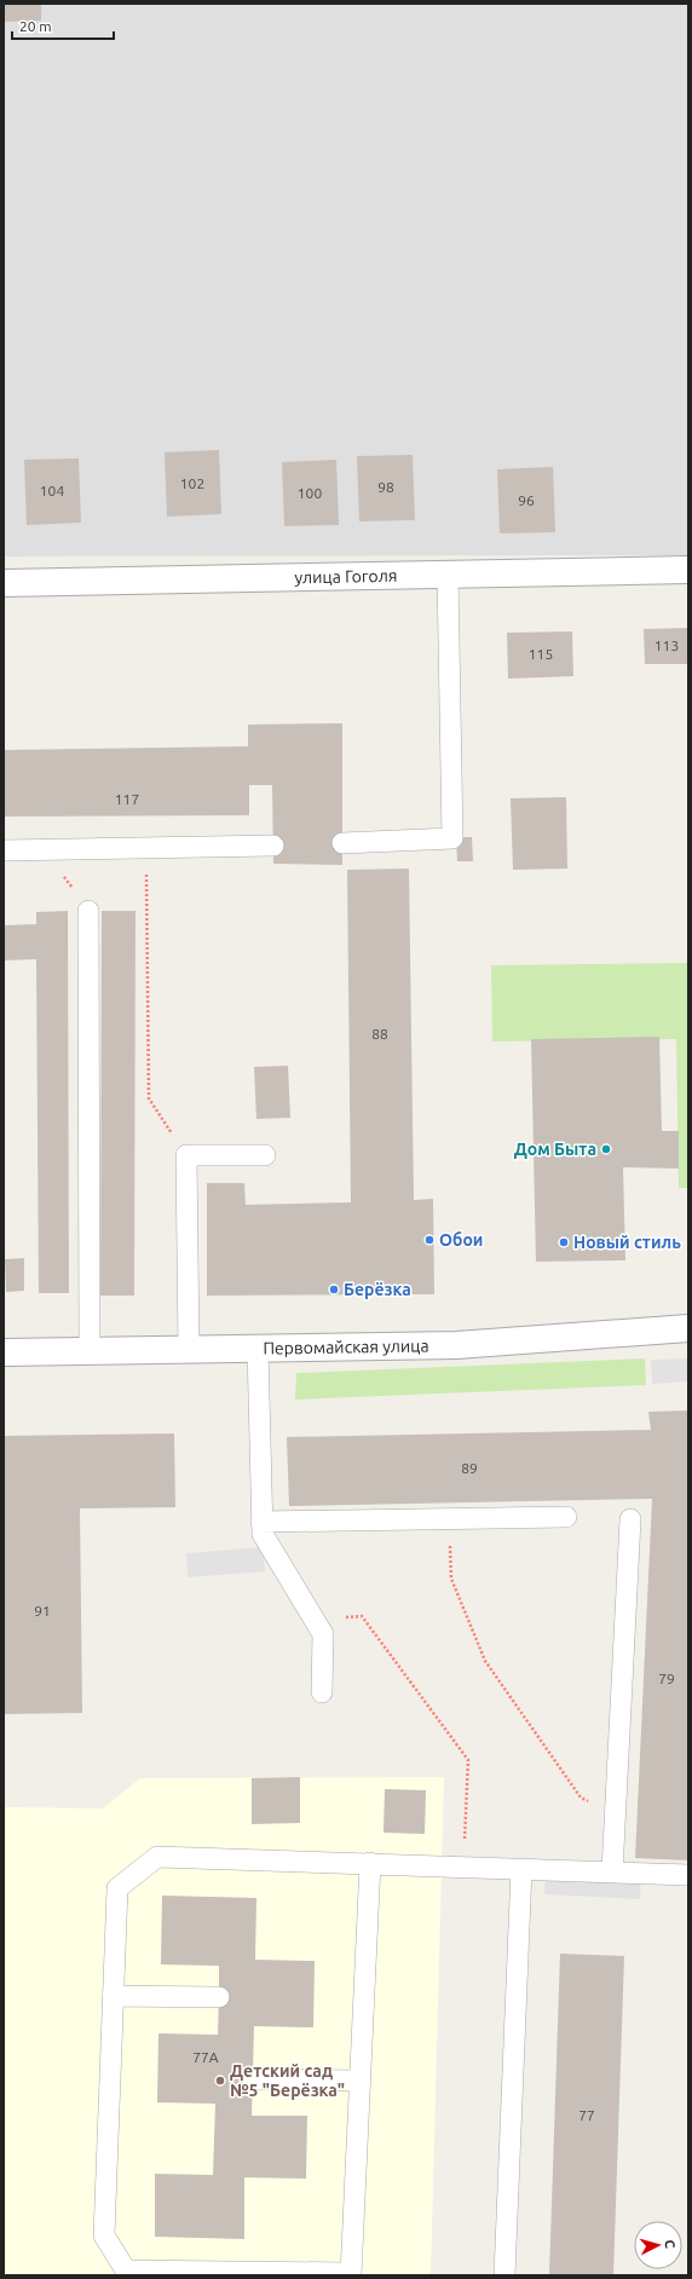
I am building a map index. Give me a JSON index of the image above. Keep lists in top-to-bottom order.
{
  "streets": {
    "street": ["улица Гоголя", "Первомайская улица"]
  },
  "places": [
    "Дом Быта",
    "Обои",
    "Новый стиль",
    "Берёзка",
    "Детский сад №5 \"Берёзка\""
  ],
  "house_numbers": [
    "102",
    "98",
    "104",
    "100",
    "96",
    "113",
    "115",
    "117",
    "88",
    "89",
    "91",
    "79",
    "77А",
    "77"
  ],
  "scale_bar": "20 m",
  "north": "right"
}
